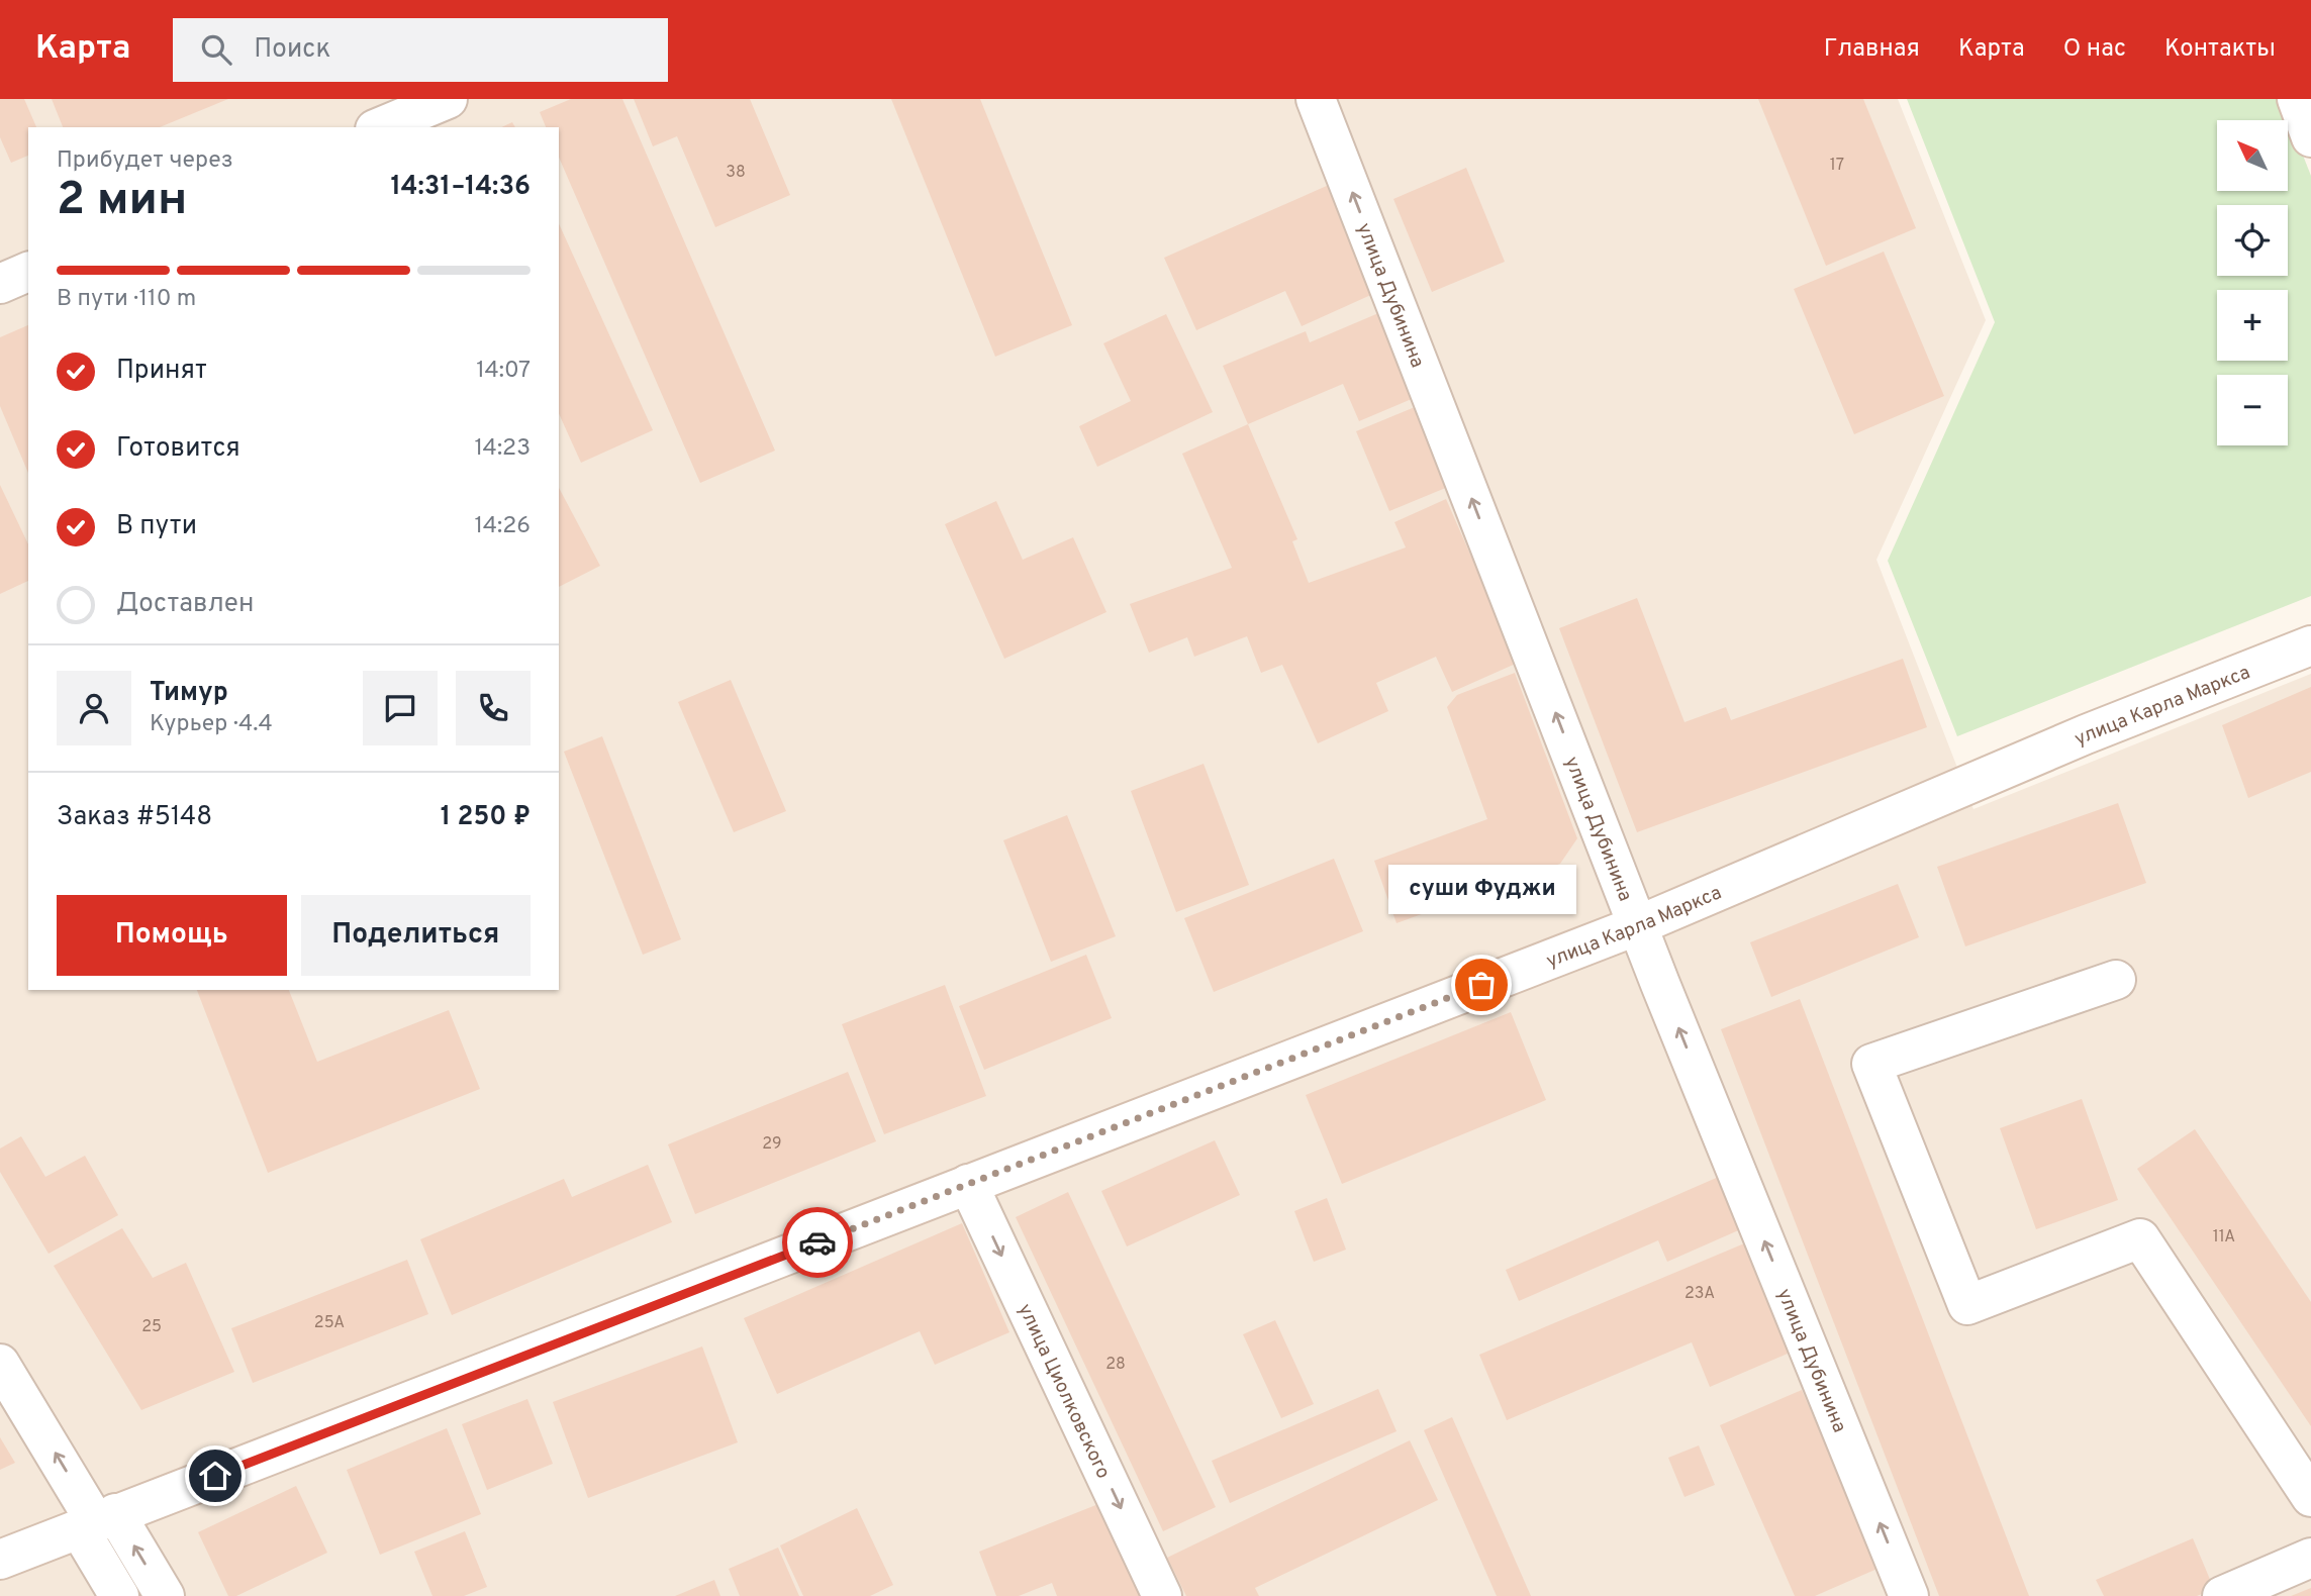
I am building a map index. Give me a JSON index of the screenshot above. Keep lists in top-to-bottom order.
{
  "streets": {
    "street": ["улица Дубинина", "улица Карла Маркса", "улица Циолковского"]
  },
  "crossings": [
    ["улица Дубинина", "улица Карла Маркса"],
    ["улица Карла Маркса", "улица Циолковского"]
  ],
  "one_way": ["улица Дубинина", "улица Циолковского"],
  "places": ["суши Фуджи"],
  "house_numbers": [
    "17",
    "38",
    "29",
    "11А",
    "23А",
    "25А",
    "25",
    "28"
  ],
  "north": "top left",
  "page": {
    "header": "Карта",
    "search": "Поиск",
    "nav": [
      "Главная",
      "Карта",
      "О нас",
      "Контакты"
    ],
    "map_buttons": ["+", "−"],
    "heading": ["2 мин", "Прибудет через", "14:31–14:36"],
    "panel": [
      "Тимур",
      "Курьер · 4.4",
      "Заказ #5148",
      "1 250 ₽"
    ],
    "bar": "В пути · 110 m",
    "list": [
      ["Принят", "14:07"],
      ["Готовится", "14:23"],
      ["В пути", "14:26"],
      "Доставлен"
    ],
    "bubble": "суши Фуджи",
    "buttons": ["Помощь", "Поделиться"]
  }
}
